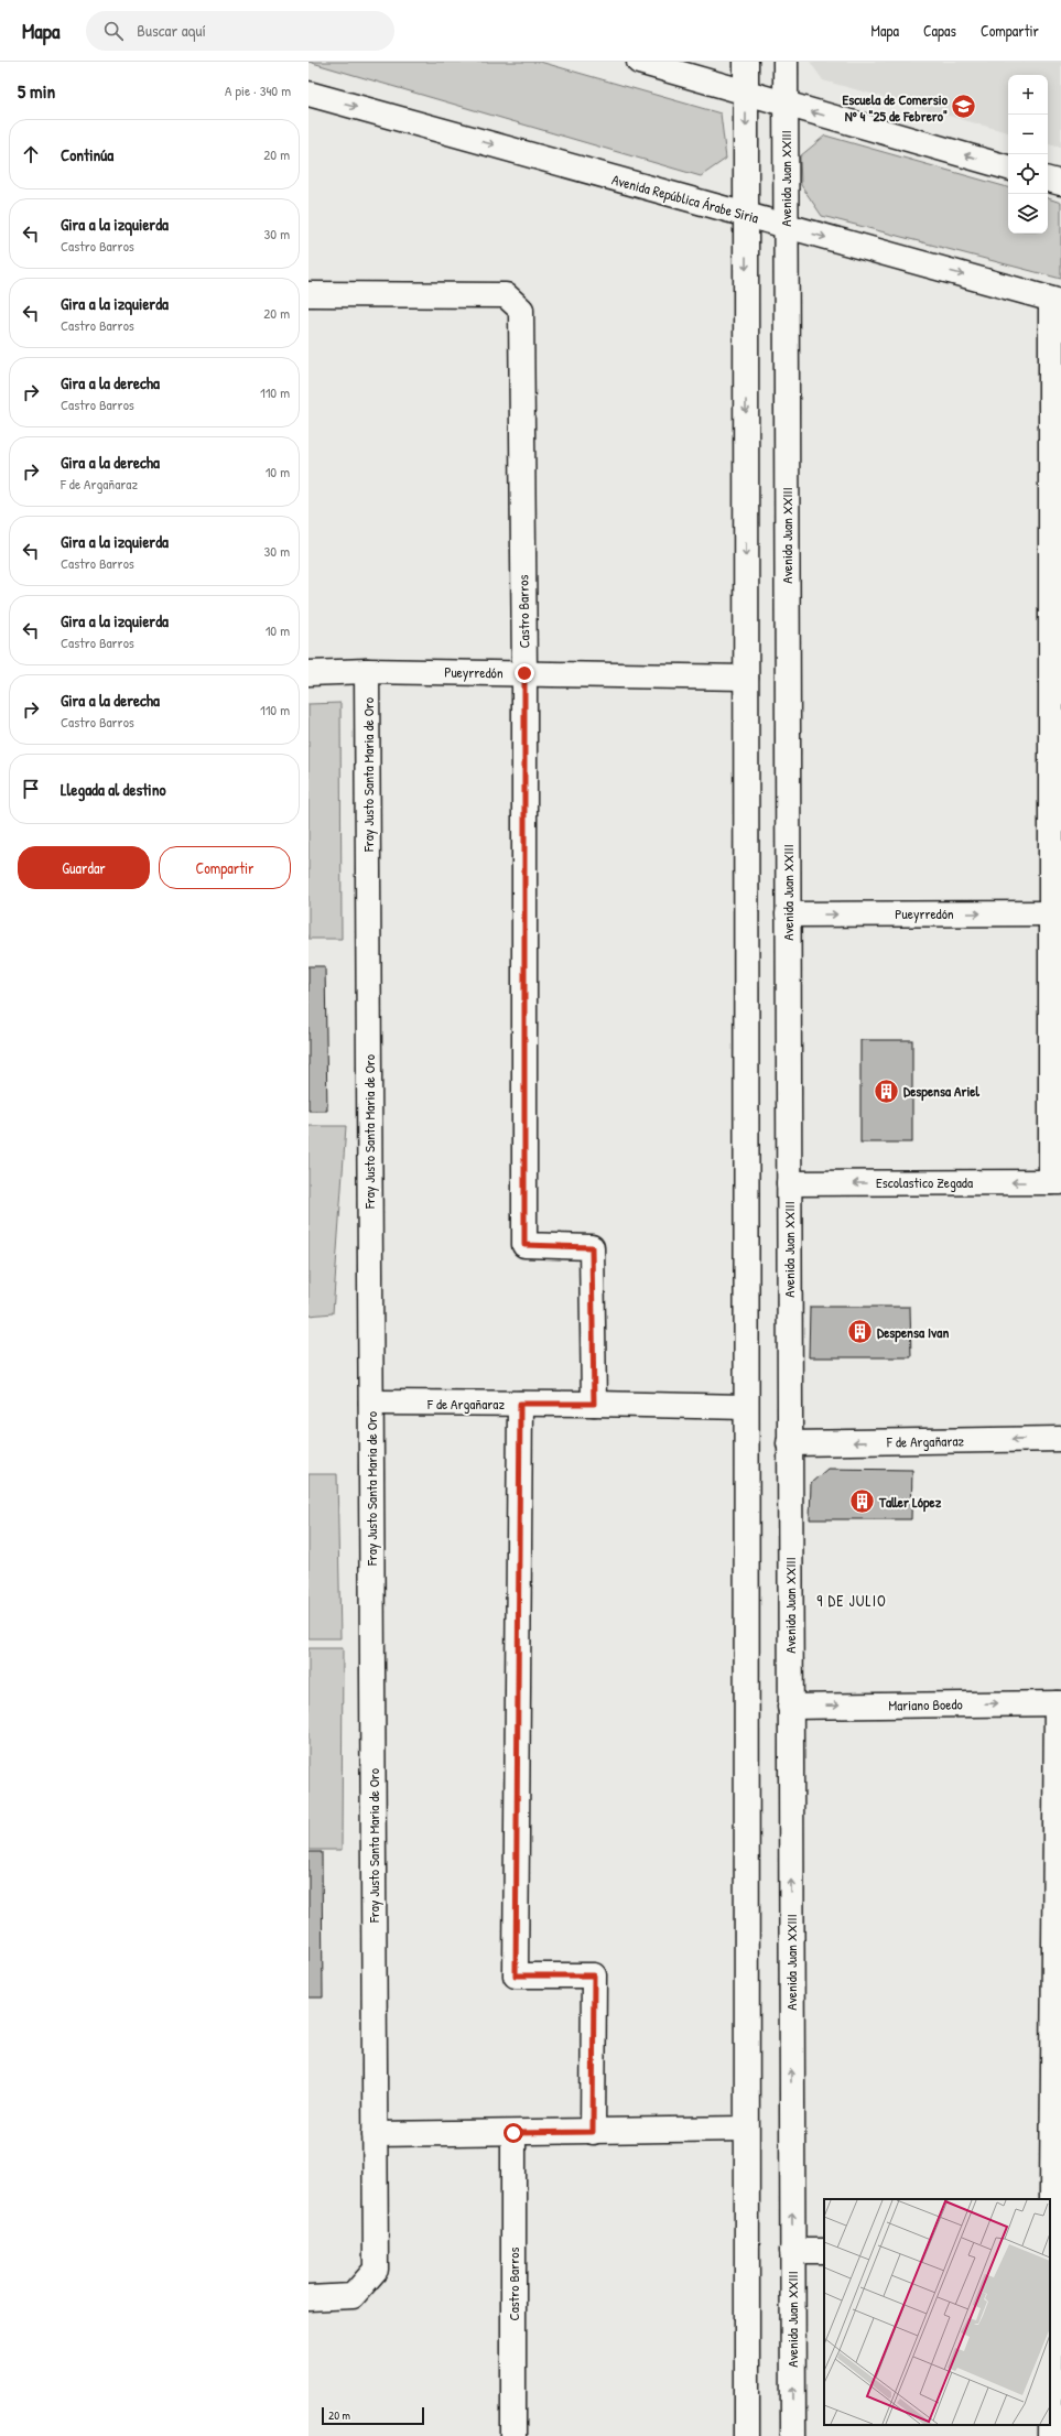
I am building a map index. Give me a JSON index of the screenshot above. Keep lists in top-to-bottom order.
{
  "streets": {
    "street": [
      "Avenida Juan XXIII",
      "Avenida República Árabe Siria",
      "Castro Barros",
      "Pueyrredón",
      "Fray Justo Santa Maria de Oro",
      "Escolastico Zegada",
      "F de Argañaraz",
      "Mariano Boedo"
    ]
  },
  "crossings": [
    ["Avenida Juan XXIII", "Avenida República Árabe Siria"],
    ["Avenida Juan XXIII", "Pueyrredón"],
    ["Avenida Juan XXIII", "Escolastico Zegada"],
    ["Avenida Juan XXIII", "F de Argañaraz"],
    ["Avenida Juan XXIII", "Mariano Boedo"],
    ["Castro Barros", "Pueyrredón"],
    ["Castro Barros", "F de Argañaraz"],
    ["Pueyrredón", "Fray Justo Santa Maria de Oro"],
    ["Fray Justo Santa Maria de Oro", "F de Argañaraz"]
  ],
  "one_way": [
    "Pueyrredón",
    "Escolastico Zegada",
    "F de Argañaraz",
    "Mariano Boedo"
  ],
  "districts": ["9 DE JULIO"],
  "places": {
    "school or university": ["Escuela de Comersio Nº 4 \"25 de Febrero\""],
    "building": ["Despensa Ariel", "Despensa Ivan", "Taller López"]
  },
  "scale_bar": "20 m",
  "page": {
    "header": "Mapa",
    "search": "Buscar aquí",
    "nav": ["Mapa", "Capas", "Compartir"],
    "heading": ["5 min", "A pie · 340 m"],
    "map_buttons": ["+", "−"],
    "list": [
      ["Continúa", "20 m"],
      ["Gira a la izquierda", "Castro Barros", "30 m"],
      ["Gira a la izquierda", "Castro Barros", "20 m"],
      ["Gira a la derecha", "Castro Barros", "110 m"],
      ["Gira a la derecha", "F de Argañaraz", "10 m"],
      ["Gira a la izquierda", "Castro Barros", "30 m"],
      ["Gira a la izquierda", "Castro Barros", "10 m"],
      ["Gira a la derecha", "Castro Barros", "110 m"],
      "Llegada al destino"
    ],
    "buttons": ["Guardar", "Compartir"],
    "scale": "20 m"
  }
}
